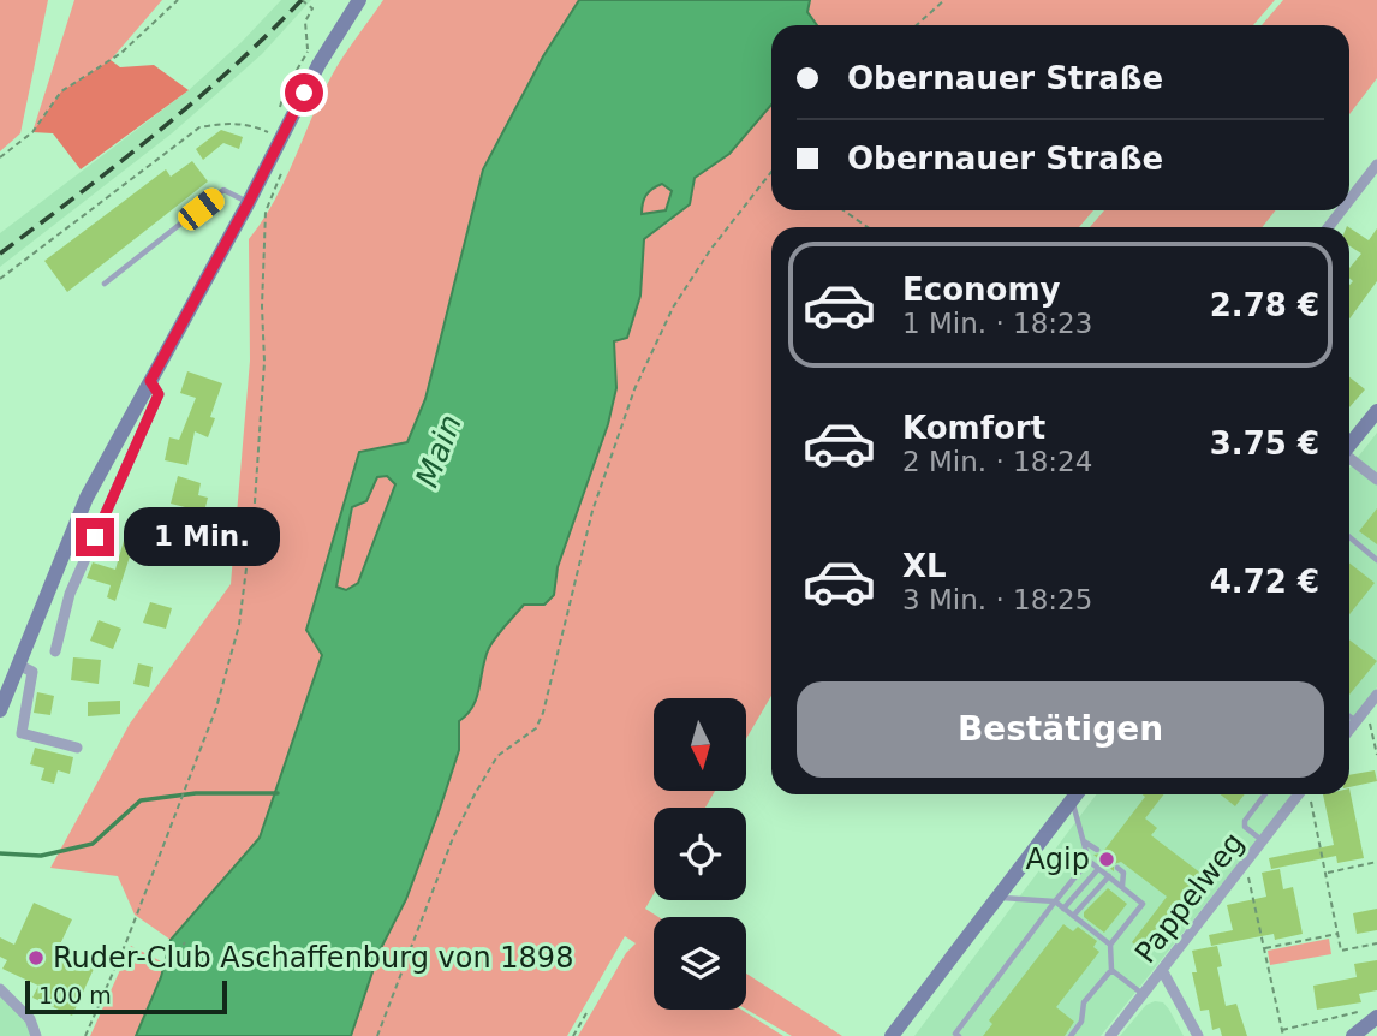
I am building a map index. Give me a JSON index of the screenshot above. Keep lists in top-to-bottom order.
{
  "streets": {
    "street": ["Pappelweg"]
  },
  "water": ["Main"],
  "places": ["Agip", "Ruder-Club Aschaffenburg von 1898"],
  "scale_bar": "100 m",
  "north": "bottom",
  "page": {
    "banner": ["Obernauer Straße", "Obernauer Straße"],
    "list": [
      {
        "name": "Economy",
        "note": "1 Min. · 18:23",
        "value": "2.78 €"
      },
      {
        "name": "Komfort",
        "note": "2 Min. · 18:24",
        "value": "3.75 €"
      },
      {
        "name": "XL",
        "note": "3 Min. · 18:25",
        "value": "4.72 €"
      }
    ],
    "bubble": "1 Min.",
    "buttons": "Bestätigen",
    "scale": "100 m"
  }
}
